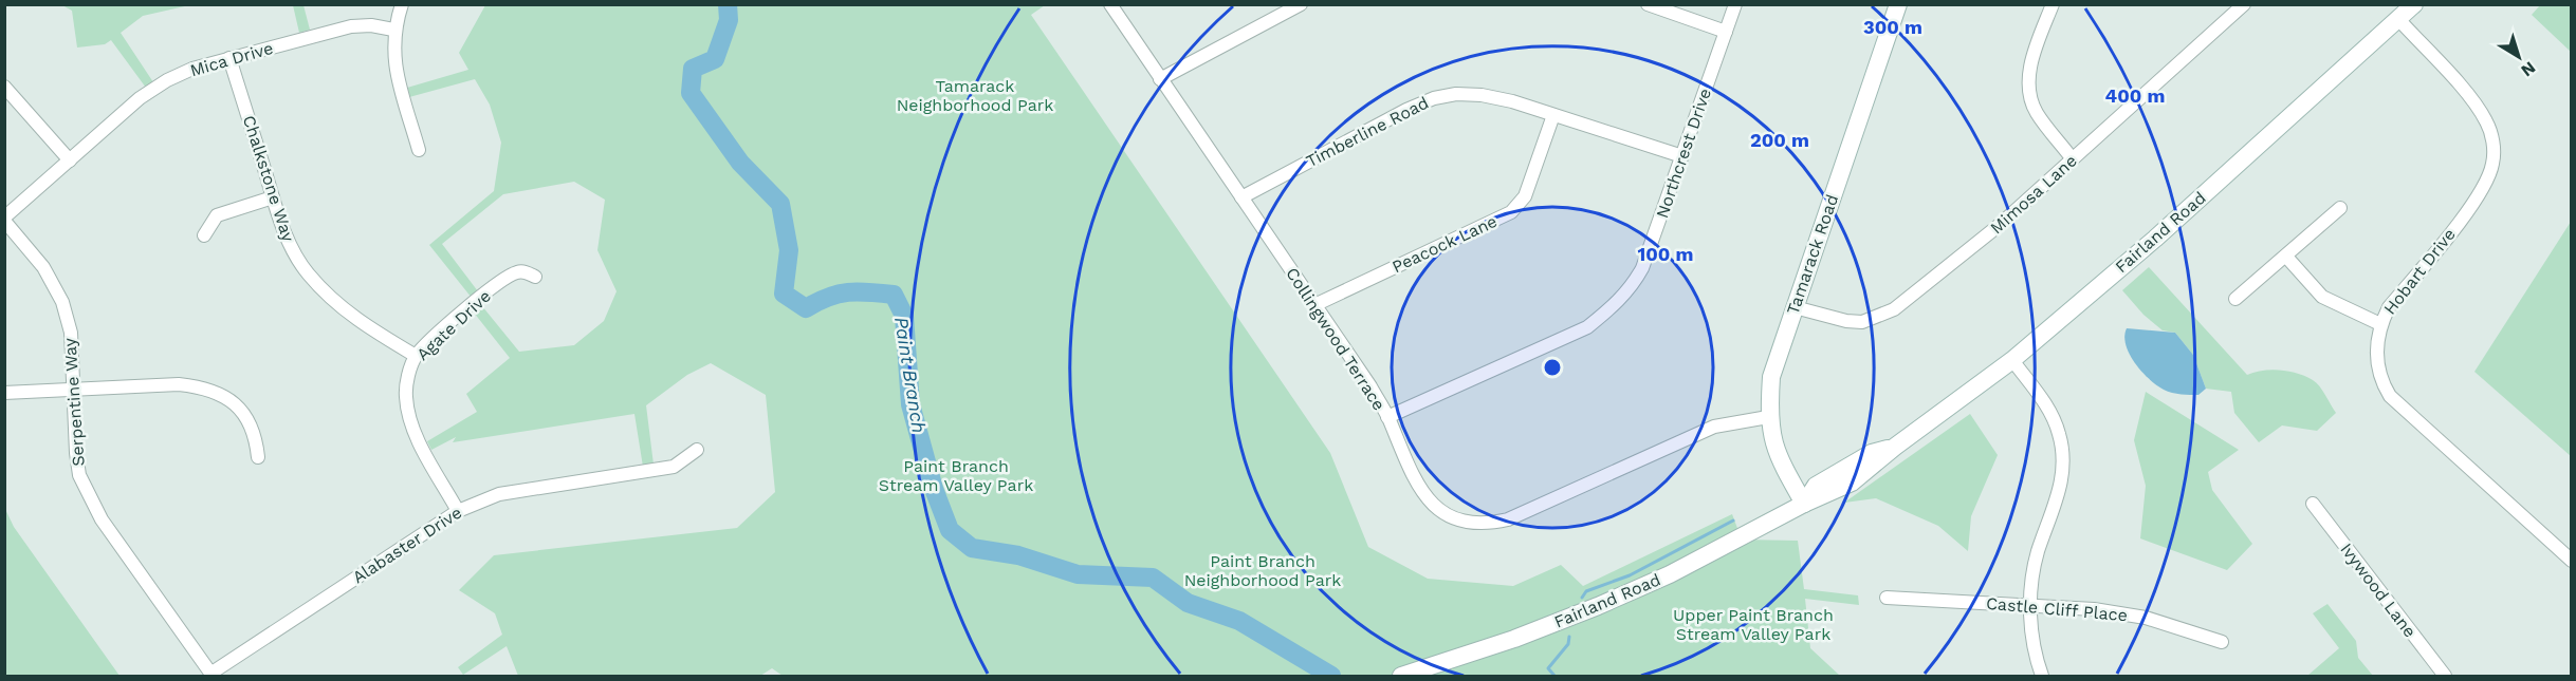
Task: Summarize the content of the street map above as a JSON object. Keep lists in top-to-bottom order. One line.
{"streets":{"main road":["Fairland Road","Tamarack Road"],"street":["Mica Drive","Timberline Road","Northcrest Drive","Chalkstone Way","Mimosa Lane","Peacock Lane","Hobart Drive","Agate Drive","Collingwood Terrace","Serpentine Way","Alabaster Drive","Ivywood Lane","Castle Cliff Place"]},"crossings":[["Mica Drive","Chalkstone Way"],["Mica Drive","Serpentine Way"],["Timberline Road","Northcrest Drive"],["Timberline Road","Peacock Lane"],["Timberline Road","Collingwood Terrace"],["Northcrest Drive","Collingwood Terrace"],["Chalkstone Way","Agate Drive"],["Mimosa Lane","Tamarack Road"],["Fairland Road","Tamarack Road"],["Fairland Road","Hobart Drive"],["Peacock Lane","Collingwood Terrace"],["Tamarack Road","Collingwood Terrace"],["Agate Drive","Alabaster Drive"],["Serpentine Way","Alabaster Drive"]],"water":["Paint Branch"],"parks":["Tamarack Neighborhood Park","Paint Branch Stream Valley Park","Paint Branch Neighborhood Park","Upper Paint Branch Stream Valley Park"],"north":"bottom right","rings":["300 m","400 m","200 m","100 m"]}
